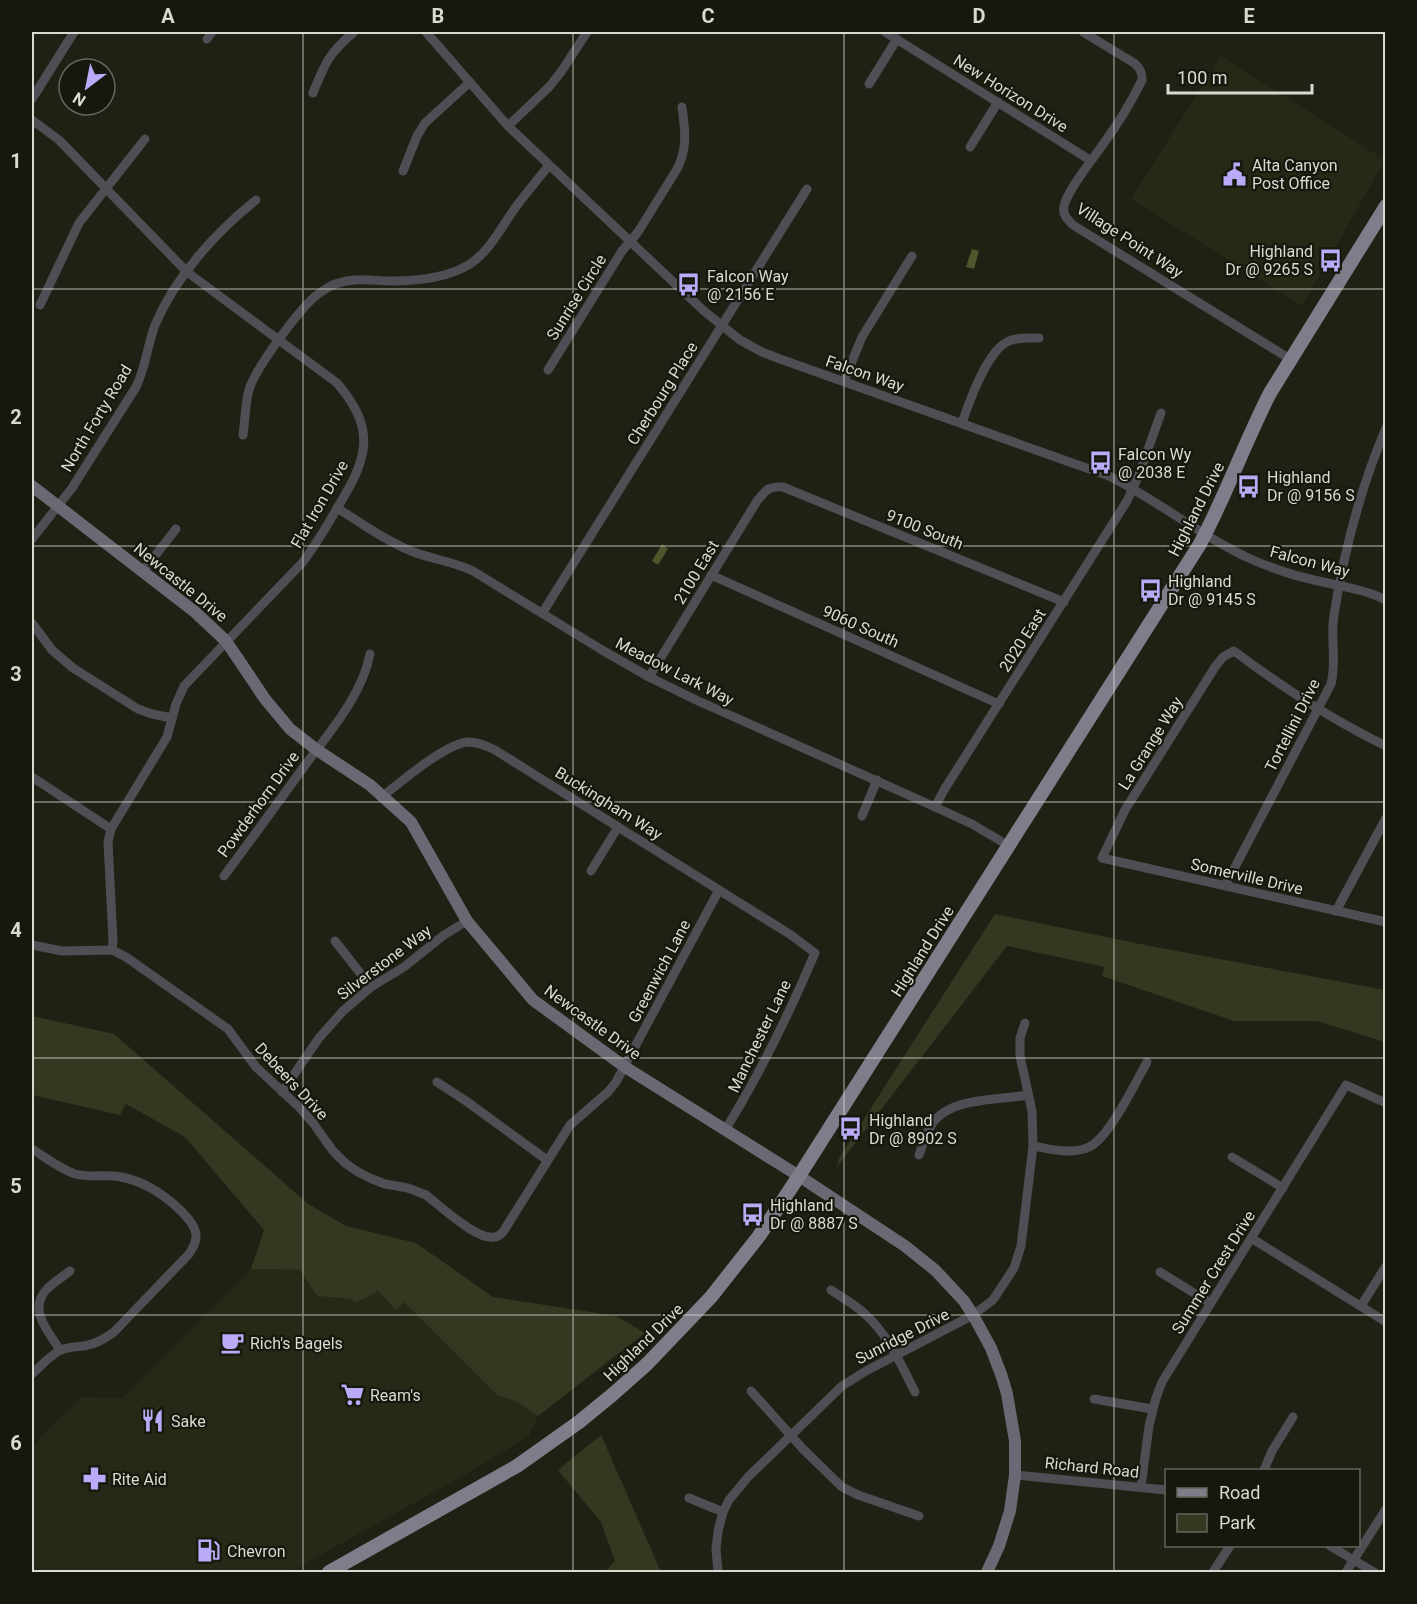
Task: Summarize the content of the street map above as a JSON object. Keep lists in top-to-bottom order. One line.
{"streets":{"main road":["Highland Drive"],"street":["New Horizon Drive","Village Point Way","Sunrise Circle","Falcon Way","Cherbourg Place","North Forty Road","Flat Iron Drive","9100 South","2100 East","Newcastle Drive","9060 South","2020 East","Meadow Lark Way","Tortellini Drive","La Grange Way","Buckingham Way","Powderhorn Drive","Somerville Drive","Silverstone Way","Greenwich Lane","Manchester Lane","Debeers Drive","Summer Crest Drive","Sunridge Drive","Richard Road"]},"crossings":[["New Horizon Drive","Village Point Way"],["Village Point Way","Highland Drive"],["Sunrise Circle","Falcon Way"],["Falcon Way","Cherbourg Place"],["Falcon Way","Highland Drive"],["Falcon Way","2020 East"],["Falcon Way","Tortellini Drive"],["Cherbourg Place","Meadow Lark Way"],["North Forty Road","Flat Iron Drive"],["North Forty Road","Newcastle Drive"],["Flat Iron Drive","Newcastle Drive"],["Flat Iron Drive","Meadow Lark Way"],["Flat Iron Drive","Debeers Drive"],["Highland Drive","Newcastle Drive"],["Highland Drive","Meadow Lark Way"],["9100 South","2100 East"],["9100 South","2020 East"],["2100 East","9060 South"],["2100 East","Meadow Lark Way"],["Newcastle Drive","Buckingham Way"],["Newcastle Drive","Powderhorn Drive"],["Newcastle Drive","Silverstone Way"],["Newcastle Drive","Greenwich Lane"],["Newcastle Drive","Manchester Lane"],["Newcastle Drive","Sunridge Drive"],["Newcastle Drive","Richard Road"],["9060 South","2020 East"],["2020 East","Meadow Lark Way"],["Tortellini Drive","La Grange Way"],["Tortellini Drive","Somerville Drive"],["La Grange Way","Somerville Drive"],["Buckingham Way","Greenwich Lane"],["Buckingham Way","Manchester Lane"],["Silverstone Way","Debeers Drive"],["Greenwich Lane","Debeers Drive"],["Summer Crest Drive","Richard Road"]],"places":{"public building":["Alta Canyon Post Office"],"bus stop":["Highland Dr @ 9265 S","Falcon Way @ 2156 E","Falcon Wy @ 2038 E","Highland Dr @ 9156 S","Highland Dr @ 9145 S","Highland Dr @ 8902 S","Highland Dr @ 8887 S"],"cafe":["Rich's Bagels"],"supermarket":["Ream's"],"restaurant":["Sake"],"pharmacy":["Rite Aid"],"fuel station":["Chevron"]},"legend":["Road","Park"],"scale_bar":"100 m","north":"bottom left","grid":{"columns":["A","B","C","D","E"],"rows":["1","2","3","4","5","6"]}}
